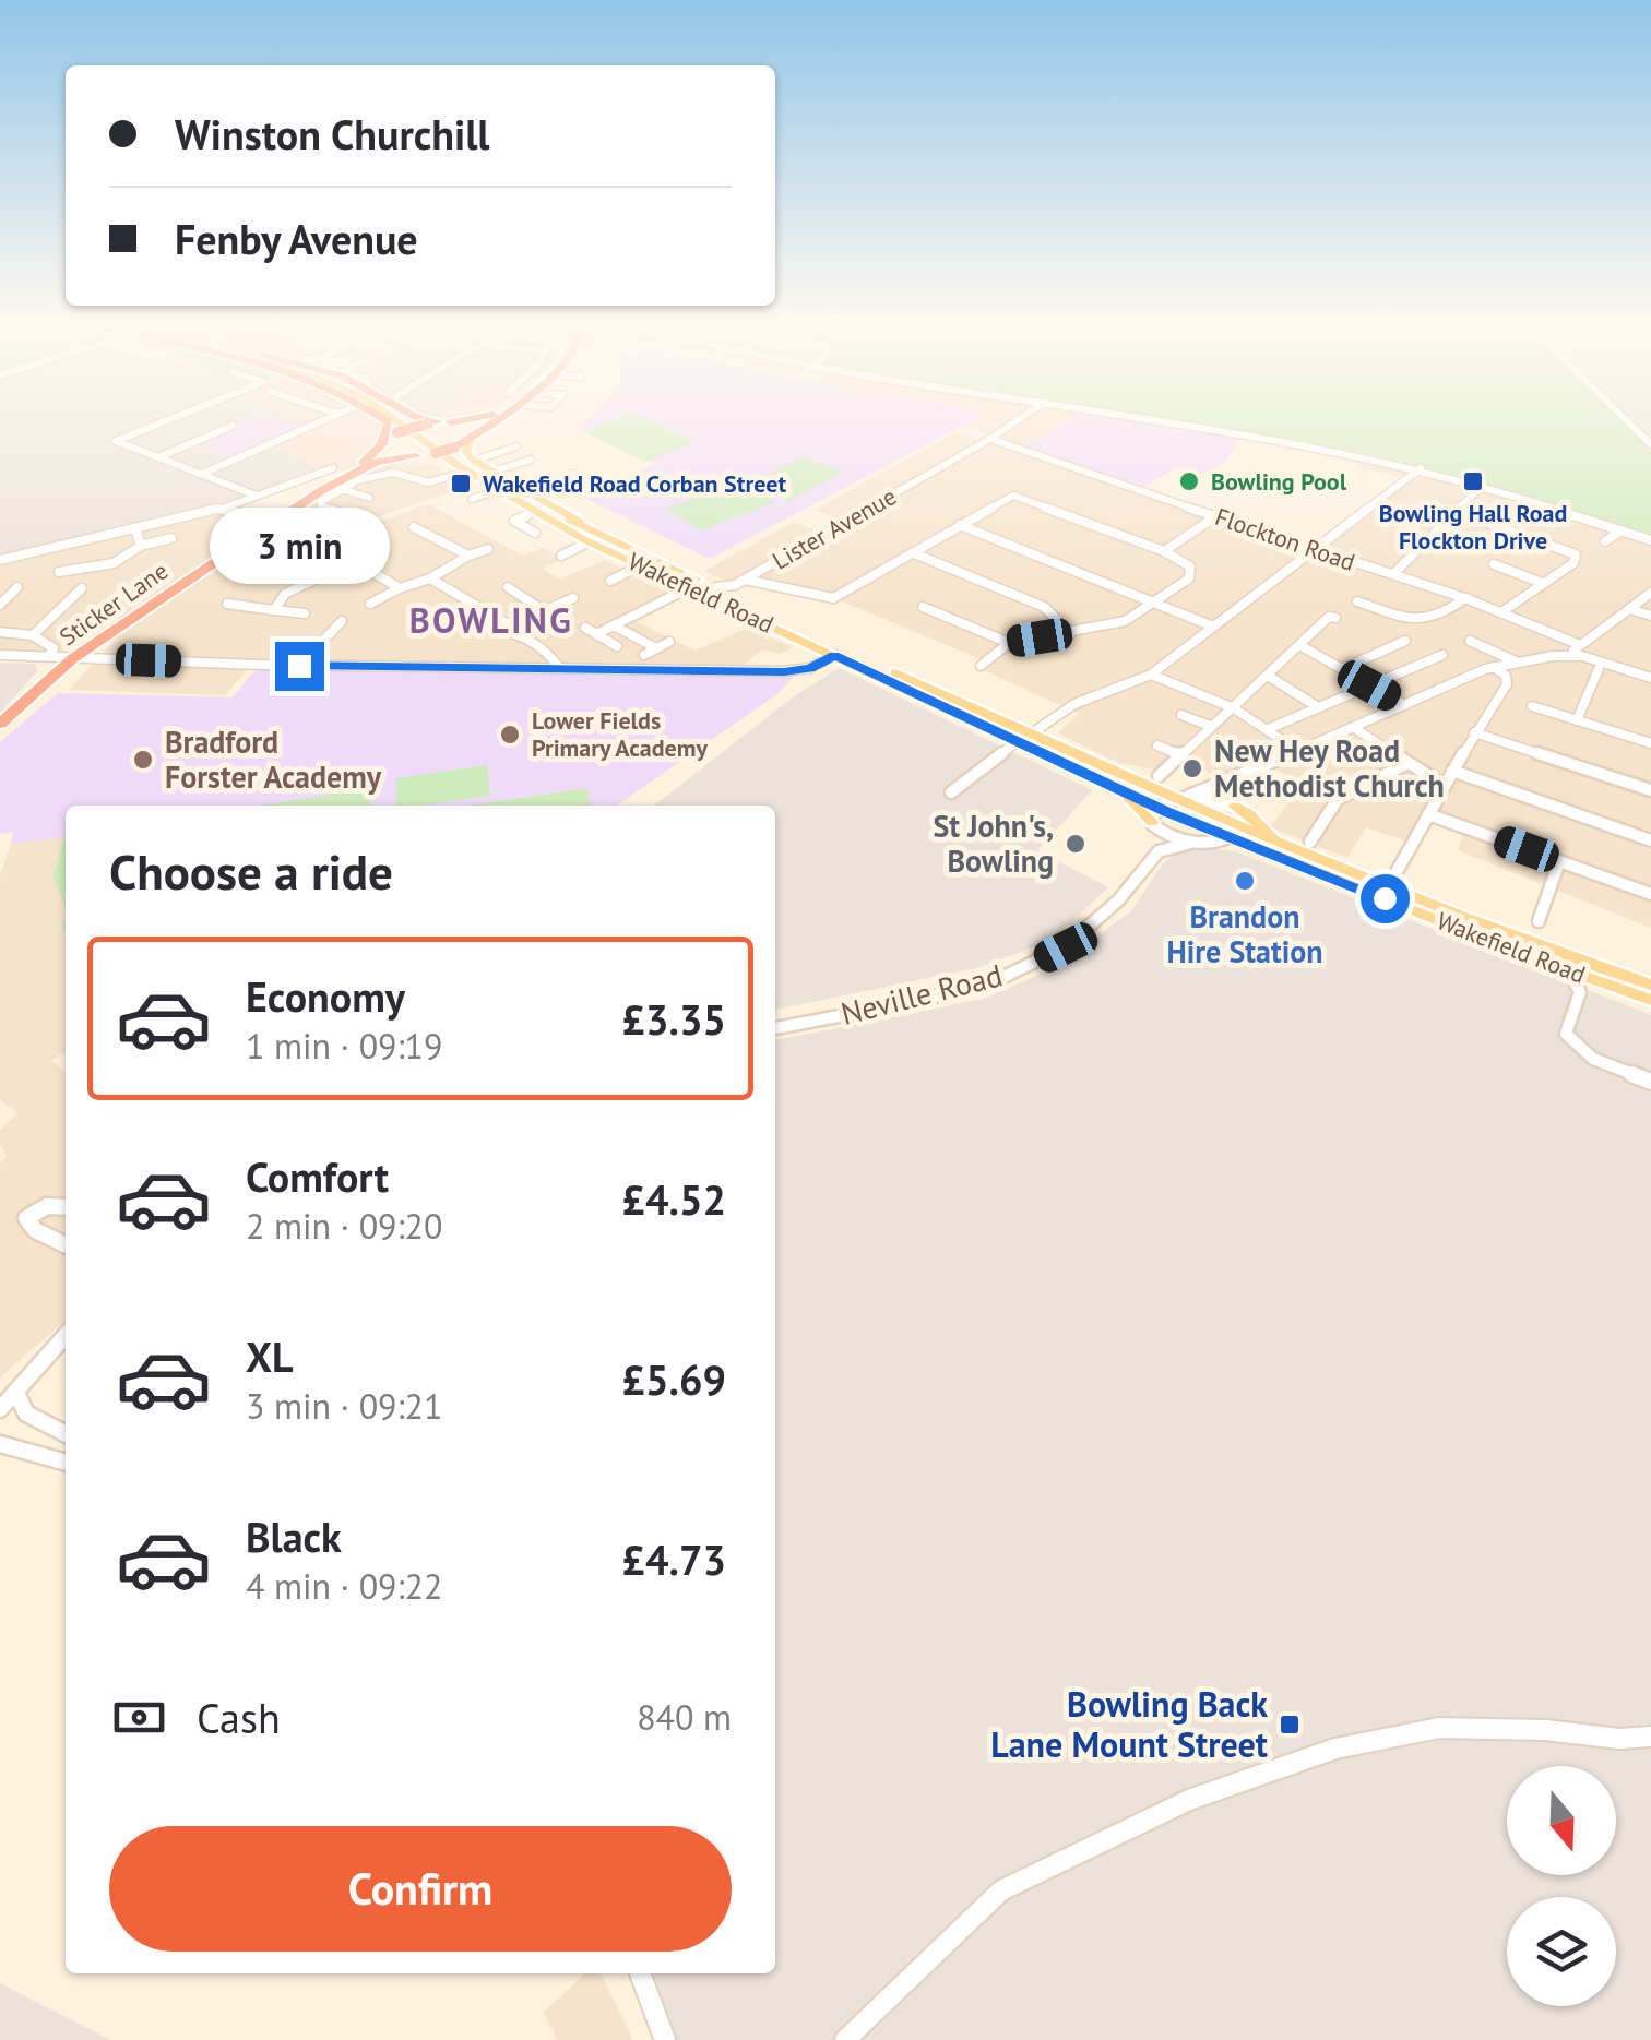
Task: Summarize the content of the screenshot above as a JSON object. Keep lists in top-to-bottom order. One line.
{"streets":{"highway":["Sticker Lane"],"main road":["Wakefield Road"],"street":["Lister Avenue","Flockton Road","Neville Road"]},"crossings":[["Lister Avenue","Flockton Road"],["Lister Avenue","Wakefield Road"],["Wakefield Road","Sticker Lane"]],"districts":["BOWLING"],"places":{"other":["Bowling Pool","Lower Fields Primary Academy","Bradford Forster Academy","New Hey Road Methodist Church","St John's, Bowling","Brandon Hire Station"],"transit":["Bowling Hall Road Flockton Drive","Wakefield Road Corban Street","Bowling Back Lane Mount Street"]},"north":"bottom","page":{"banner":["Winston Churchill","Fenby Avenue"],"bubble":"3 min","heading":"Choose a ride","list":[{"name":"Economy","note":"1 min · 09:19","value":"£3.35"},{"name":"Comfort","note":"2 min · 09:20","value":"£4.52"},{"name":"XL","note":"3 min · 09:21","value":"£5.69"},{"name":"Black","note":"4 min · 09:22","value":"£4.73"}],"pay":["Cash","840 m"],"buttons":"Confirm"}}
